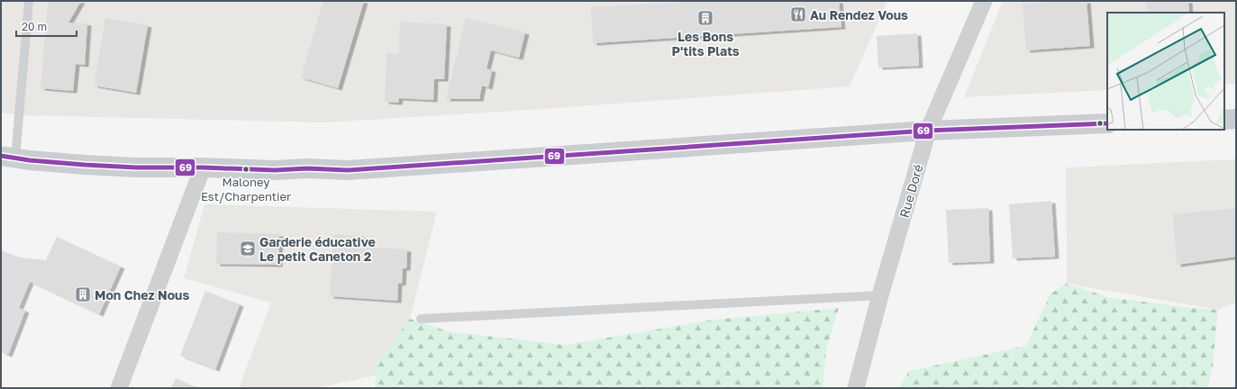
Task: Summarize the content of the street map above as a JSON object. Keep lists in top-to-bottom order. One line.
{"streets":{"street":["Rue Doré"]},"places":{"restaurant":["Au Rendez Vous"],"building":["Les Bons P'tits Plats","Mon Chez Nous"],"other":["Maloney Est/Charpentier"],"school or university":["Garderie éducative Le petit Caneton 2"]},"lines":["transit line 69"],"scale_bar":"20 m"}
